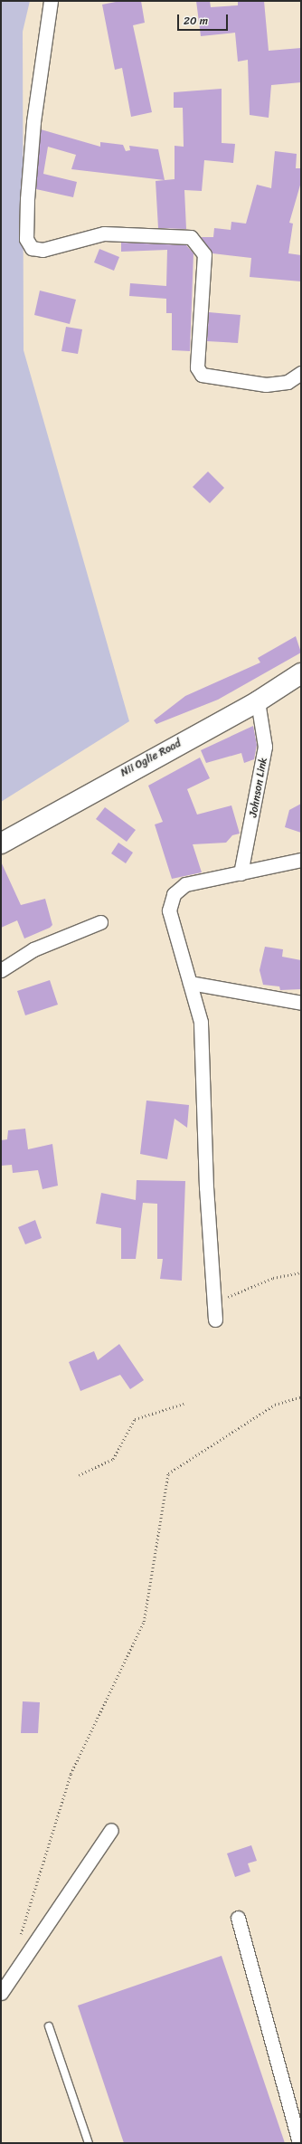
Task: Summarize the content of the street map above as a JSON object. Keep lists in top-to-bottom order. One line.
{"streets":{"street":["Nii Oglie Road","Johnson Link"]},"crossings":[["Nii Oglie Road","Johnson Link"]],"scale_bar":"20 m"}
